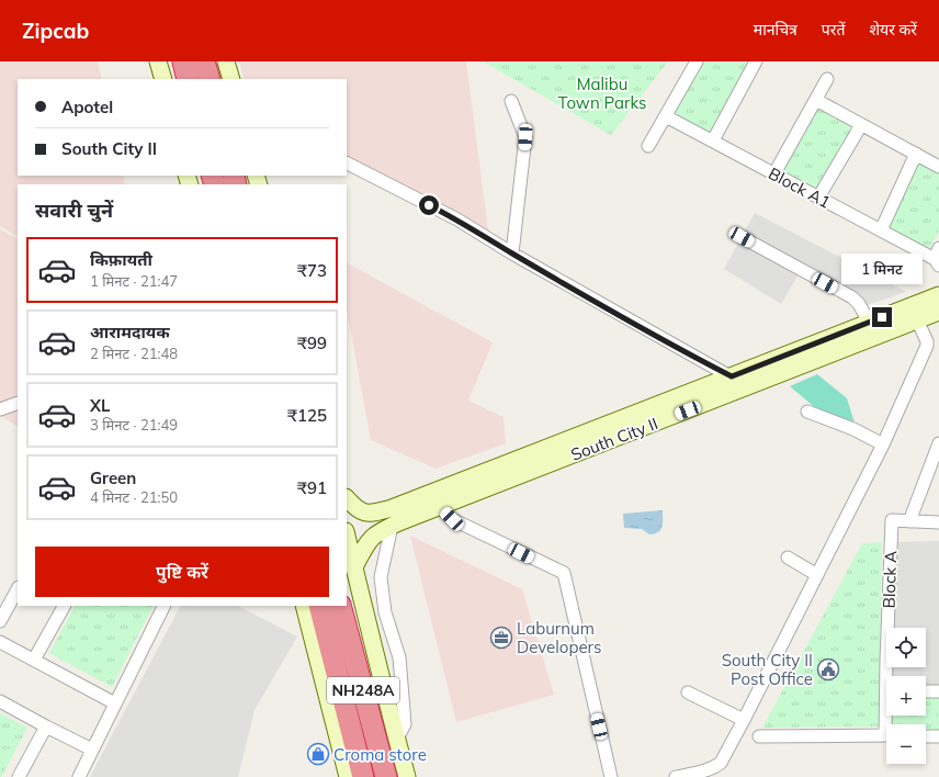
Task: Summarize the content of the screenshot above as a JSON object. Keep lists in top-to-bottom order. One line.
{"streets":{"highway":["NH248A"],"main road":["South City II"],"street":["Block A1","Block A"]},"parks":["Malibu Town Parks"],"places":{"office":["Laburnum Developers"],"public building":["South City II Post Office"],"shop":["Croma store"]},"page":{"header":"Zipcab","nav":["मानचित्र","परतें","शेयर करें"],"banner":["Apotel","South City II"],"heading":"सवारी चुनें","list":[{"name":"किफ़ायती","note":"1 मिनट · 21:47","value":"₹73"},{"name":"आरामदायक","note":"2 मिनट · 21:48","value":"₹99"},{"name":"XL","note":"3 मिनट · 21:49","value":"₹125"},{"name":"Green","note":"4 मिनट · 21:50","value":"₹91"}],"bubble":"1 मिनट","buttons":"पुष्टि करें","map_buttons":["+","−"]}}
